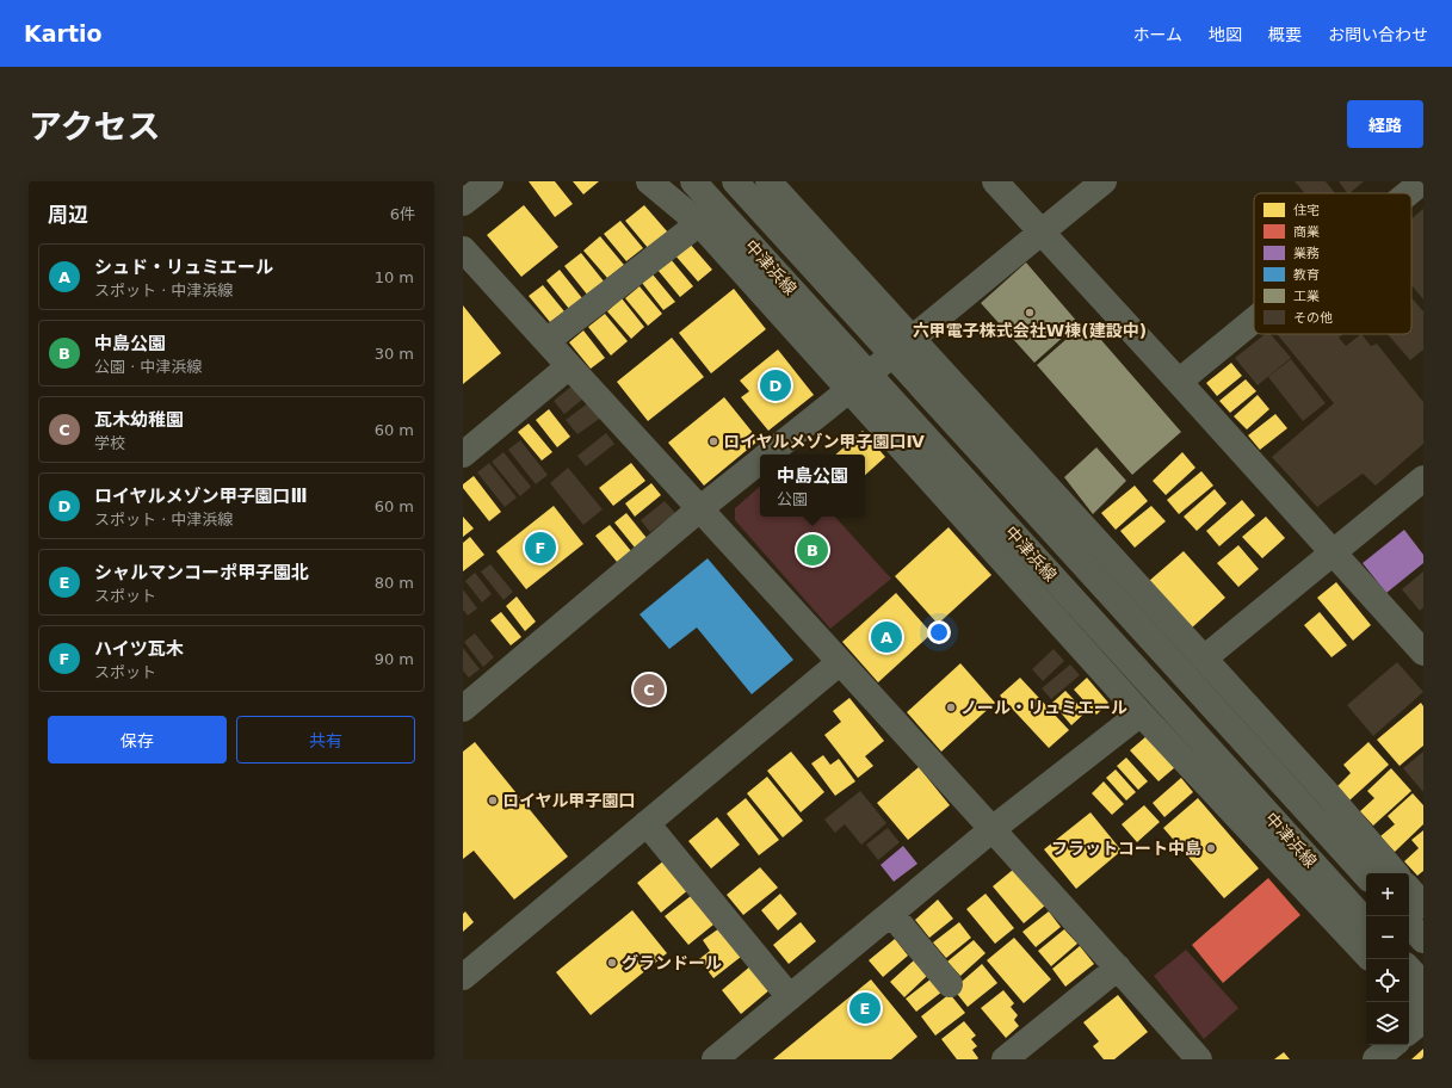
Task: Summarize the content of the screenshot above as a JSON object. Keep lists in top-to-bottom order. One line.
{"streets":{"street":["中津浜線"]},"places":["六甲電子株式会社W棟(建設中)","ロイヤルメゾン甲子園口Ⅳ","ノール・リュミエール","ロイヤル甲子園口","フラットコート中島","グランドール"],"legend":["住宅","商業","業務","教育","工業","その他"],"page":{"header":"Kartio","nav":["ホーム","地図","概要","お問い合わせ"],"title":"アクセス","buttons":["経路",["保存","共有"]],"heading":["周辺","6件"],"list":[{"mark":"A","name":"シュド・リュミエール","note":"スポット · 中津浜線","value":"10 m"},{"mark":"B","name":"中島公園","note":"公園 · 中津浜線","value":"30 m"},{"mark":"C","name":"瓦木幼稚園","note":"学校","value":"60 m"},{"mark":"D","name":"ロイヤルメゾン甲子園口Ⅲ","note":"スポット · 中津浜線","value":"60 m"},{"mark":"E","name":"シャルマンコーポ甲子園北","note":"スポット","value":"80 m"},{"mark":"F","name":"ハイツ瓦木","note":"スポット","value":"90 m"}],"pins":["D","F","B","A","C","E"],"popup":["中島公園","公園"],"map_buttons":["+","−"]}}
